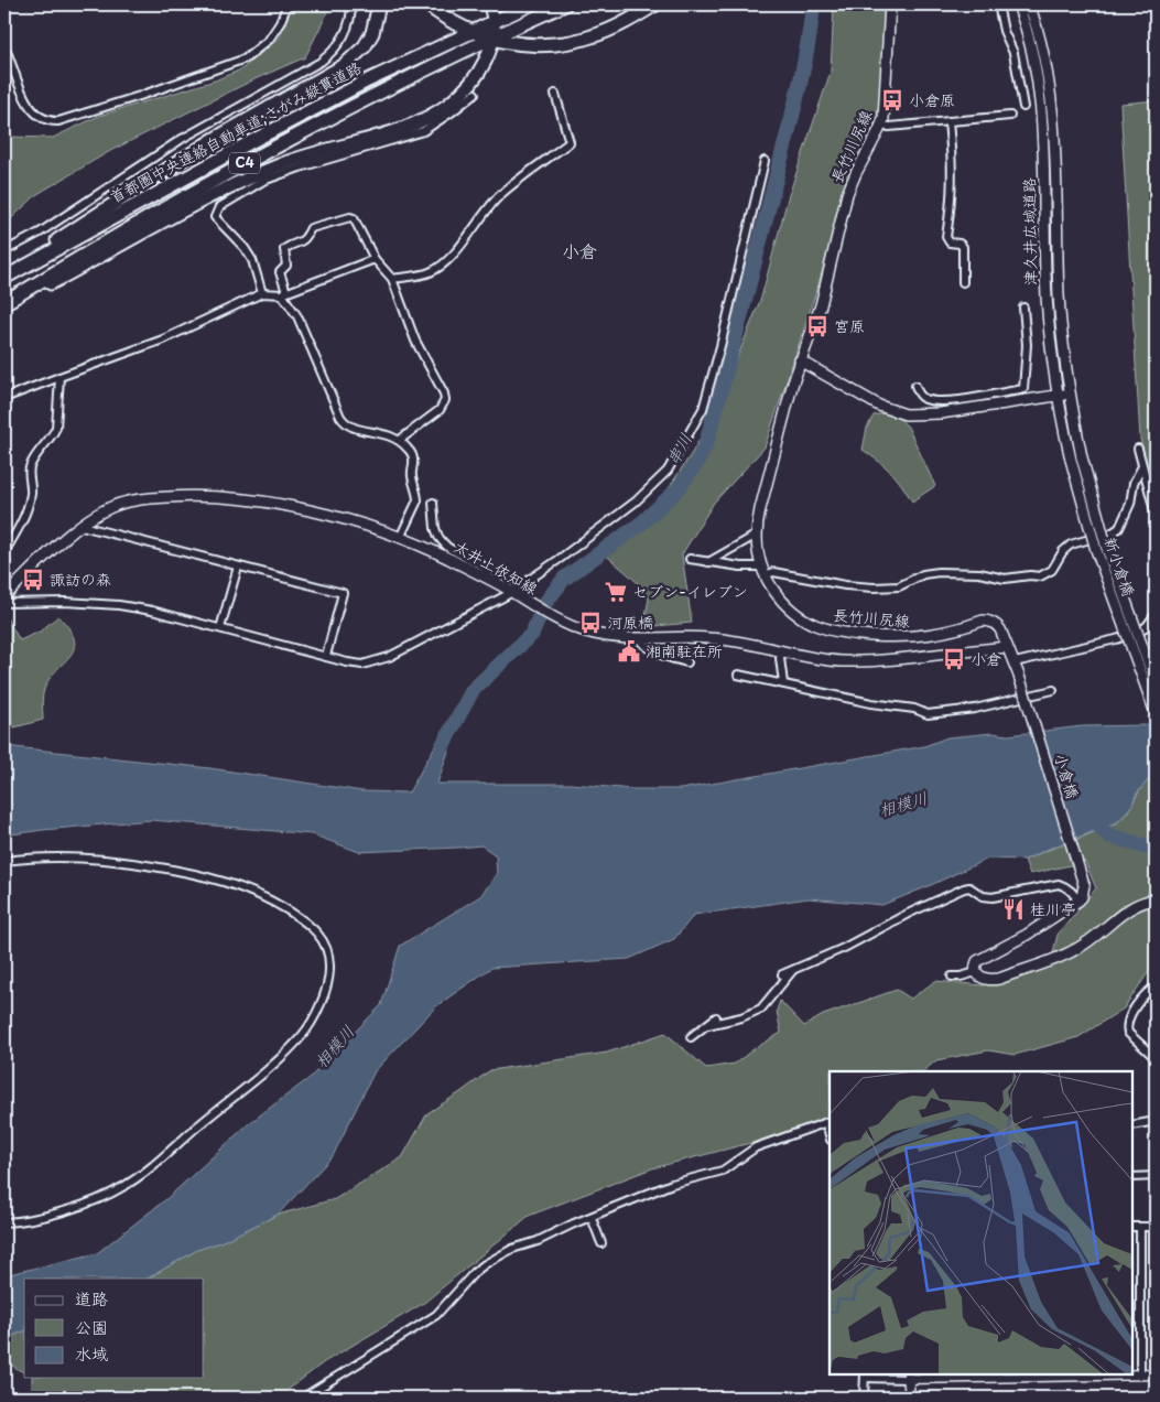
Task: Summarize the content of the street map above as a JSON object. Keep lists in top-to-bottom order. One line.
{"streets":{"highway":["首都圏中央連絡自動車道;さがみ縦貫道路","C4"],"main road":["長竹川尻線","津久井広域道路","新小倉橋","太井上依知線","小倉橋"]},"crossings":[["長竹川尻線","太井上依知線"],["長竹川尻線","小倉橋"],["津久井広域道路","新小倉橋"]],"districts":["小倉"],"water":["串川","相模川"],"places":{"bus stop":["小倉原","宮原","諏訪の森","河原橋","小倉"],"supermarket":["セブン-イレブン"],"public building":["湘南駐在所"],"restaurant":["桂川亭"]},"legend":["道路","公園","水域"]}
